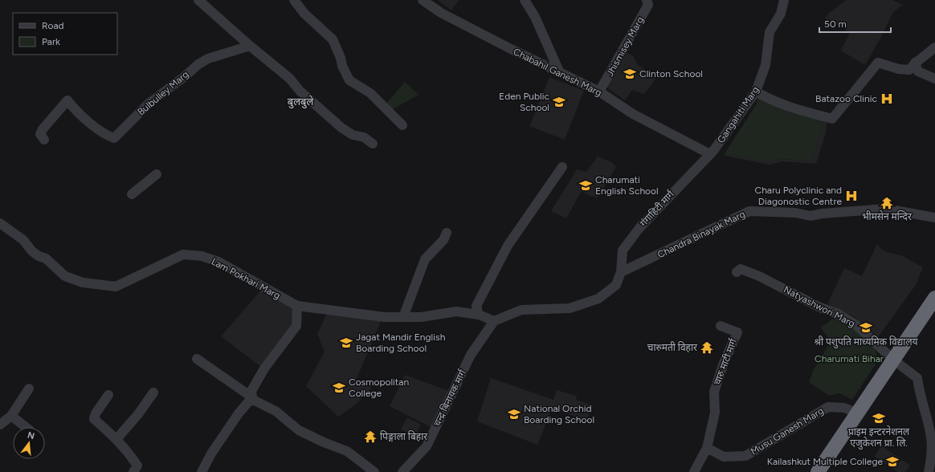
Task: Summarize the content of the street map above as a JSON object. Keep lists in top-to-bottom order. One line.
{"streets":{"street":["Jhismisey Marg","Chabahil Ganesh Marg","Bulbulley Marg","Gangahiti Marg","गंगाहिटी मार्ग","Chandra Binayak Marg","Lam Pokhari Marg","Natyashwori Marg","चारु माटी मार्ग","चन्द्र बिनायक मार्ग","Musu Ganesh Marg"]},"crossings":[["Jhismisey Marg","Chabahil Ganesh Marg"],["Chabahil Ganesh Marg","Gangahiti Marg"],["Chabahil Ganesh Marg","गंगाहिटी मार्ग"],["Gangahiti Marg","गंगाहिटी मार्ग"],["गंगाहिटी मार्ग","Chandra Binayak Marg"],["चारु माटी मार्ग","Musu Ganesh Marg"]],"districts":["बुलबुले"],"parks":["Charumati Bihar"],"places":{"school or university":["Clinton School","Eden Public School","Charumati English School","श्री पशुपति माध्यमिक विद्यालय","Jagat Mandir English Boarding School","Cosmopolitan College","National Orchid Boarding School","प्राइम इन्टरनेशनल एजुकेशन प्रा. लि.","Kailashkut Multiple College"],"hospital":["Batazoo Clinic","Charu Polyclinic and Diagonostic Centre"],"temple":["भीमसेन मन्दिर","चारुमती विहार","पिङ्गाला बिहार"]},"legend":["Road","Park"],"scale_bar":"50 m","north":"top"}
